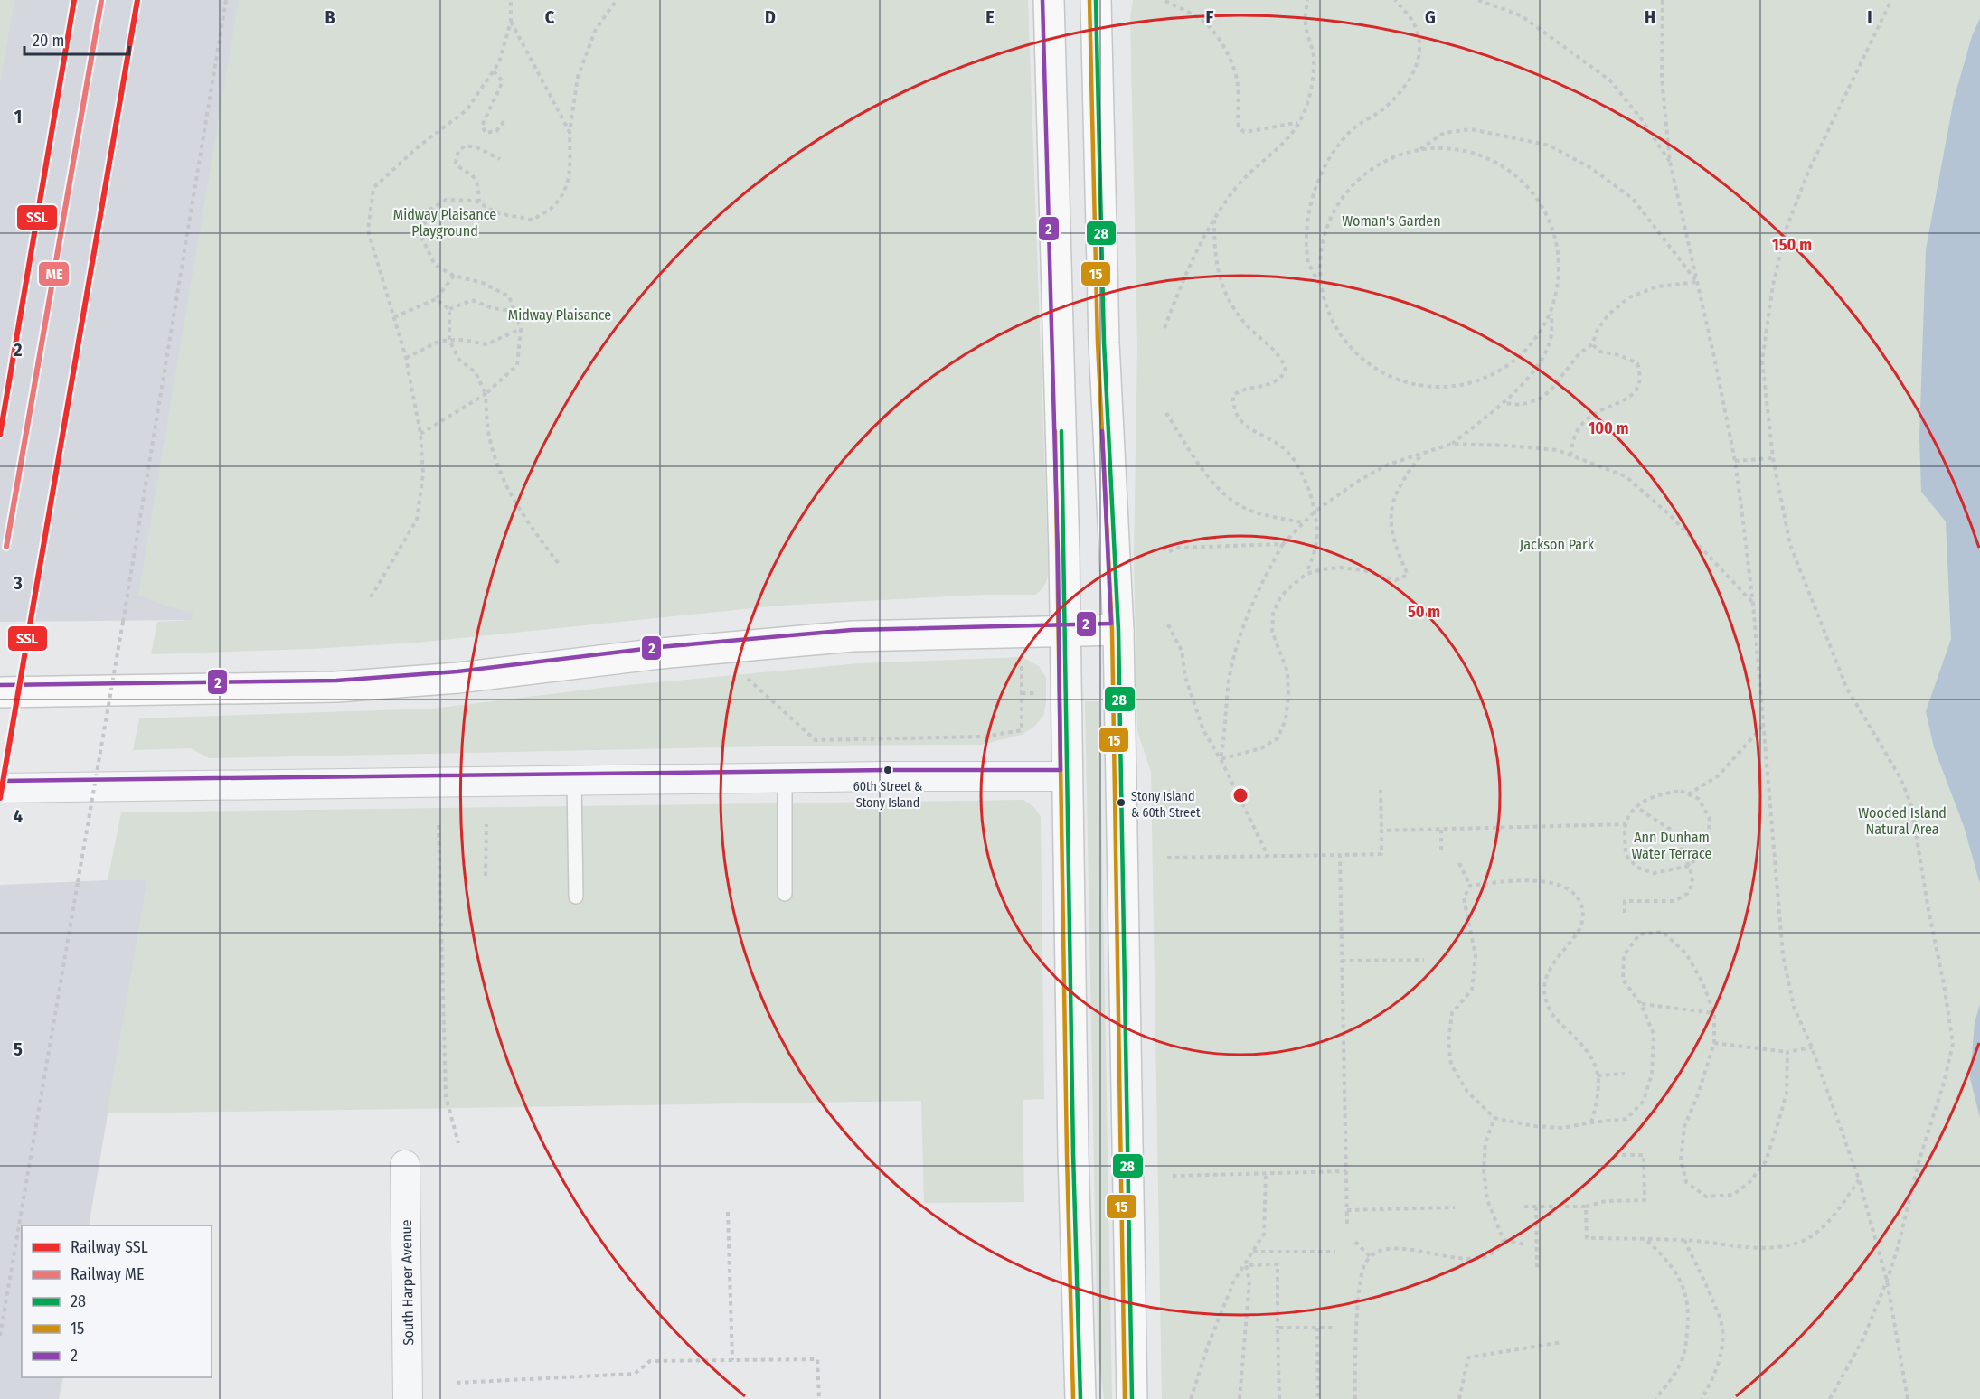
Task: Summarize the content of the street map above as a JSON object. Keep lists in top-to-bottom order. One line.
{"streets":{"street":["South Harper Avenue"]},"parks":["Midway Plaisance Playground","Woman's Garden","Midway Plaisance","Jackson Park","Wooded Island Natural Area","Ann Dunham Water Terrace"],"places":["60th Street & Stony Island","Stony Island & 60th Street"],"lines":["rail line SSL","transit line 28","transit line 15","transit line 2","rail line ME"],"legend":["Railway SSL","Railway ME","28","15","2"],"scale_bar":"20 m","grid":{"columns":["B","C","D","E","F","G","H","I"],"rows":["1","2","3","4","5"]},"rings":["150 m","100 m","50 m"]}
